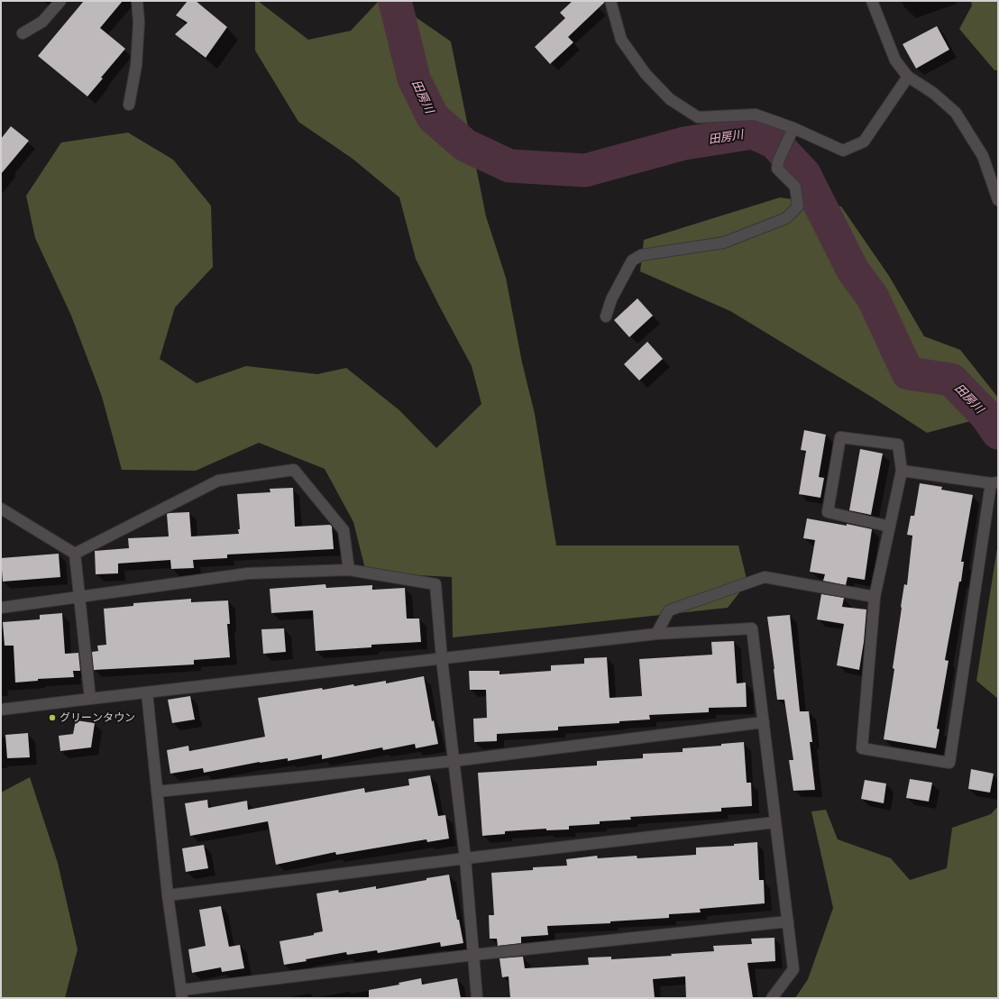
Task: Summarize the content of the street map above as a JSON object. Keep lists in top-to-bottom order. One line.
{"water":["田房川"],"places":["グリーンタウン"]}
